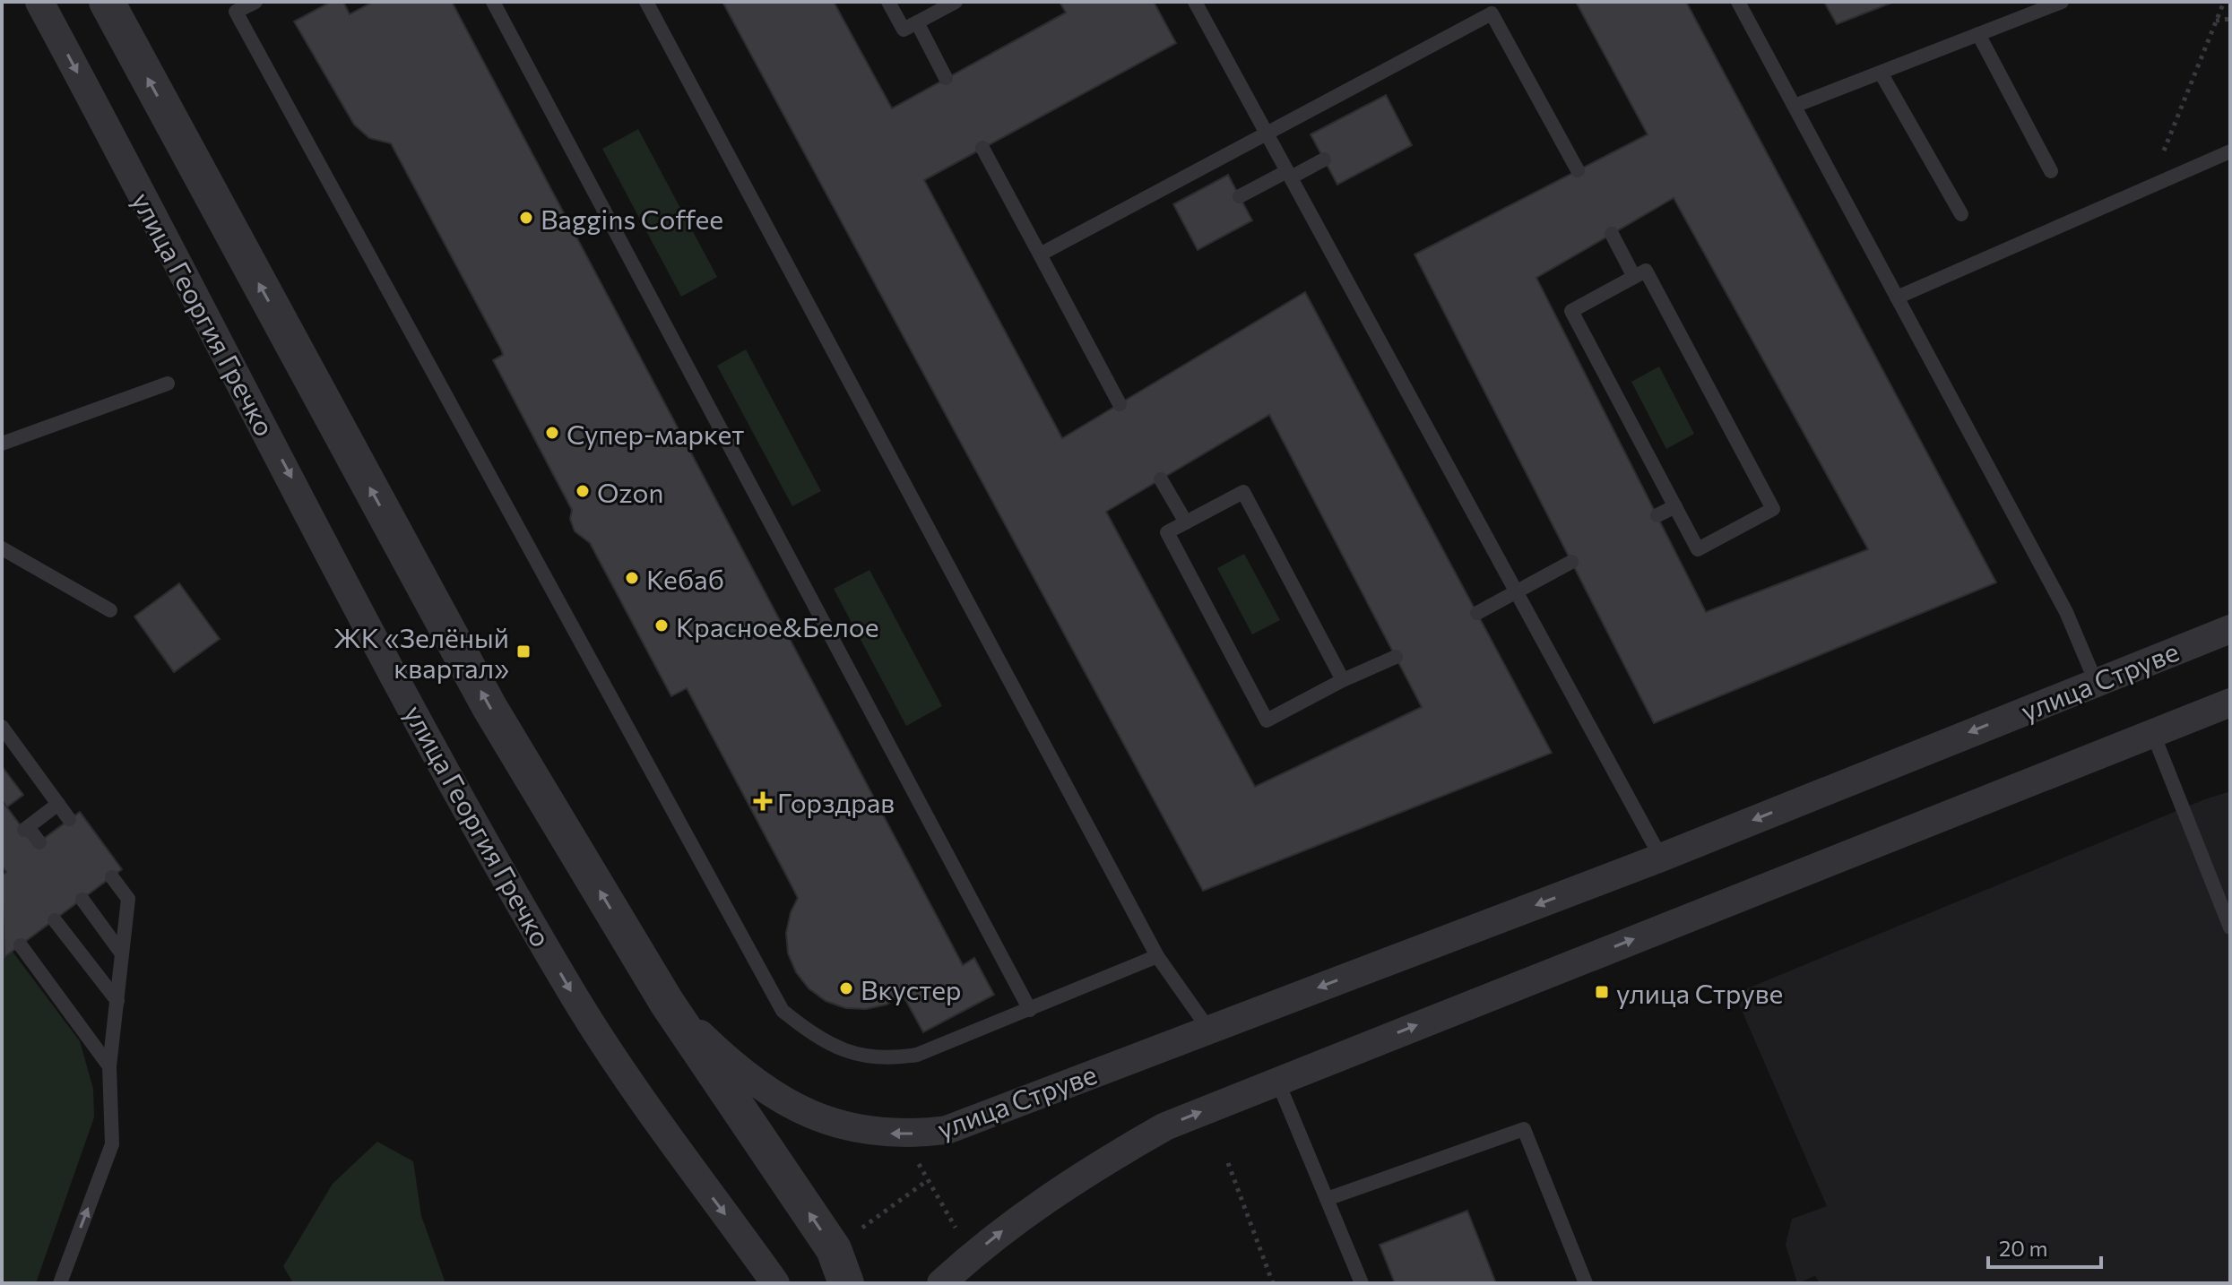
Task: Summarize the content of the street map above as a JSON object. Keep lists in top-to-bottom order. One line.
{"streets":{"street":["улица Георгия Гречко","улица Струве"]},"places":{"other":["Baggins Coffee","Супер-маркет","Ozon","Кебаб","Красное&Белое","Вкустер"],"transit":["ЖК «Зелёный квартал»","улица Струве"],"health":["Горздрав"]},"scale_bar":"20 m"}
